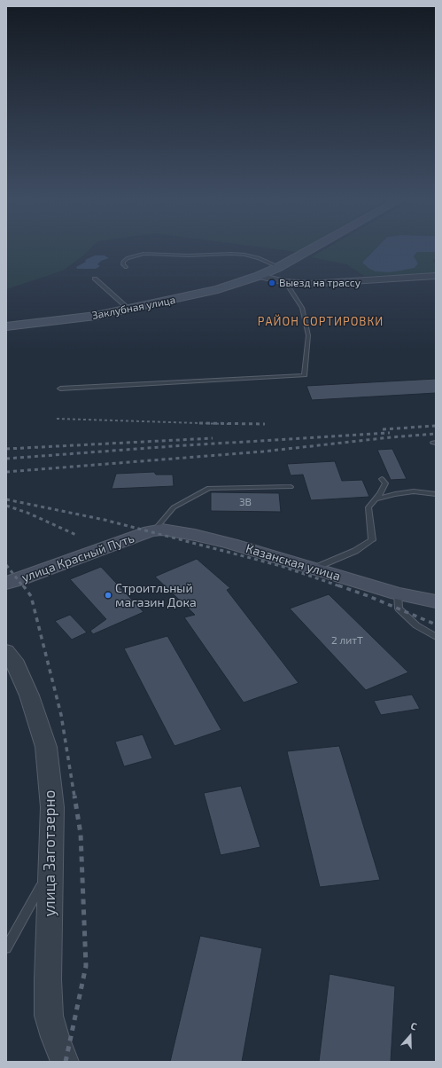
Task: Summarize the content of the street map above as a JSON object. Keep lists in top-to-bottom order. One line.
{"streets":{"main road":["Заклубная улица","улица Красный Путь","Казанская улица"],"street":["улица Заготзерно"]},"crossings":[["улица Красный Путь","Казанская улица"]],"districts":["РАЙОН СОРТИРОВКИ"],"places":["Выезд на трассу","Строитльный магазин Дока"],"house_numbers":["3В","2 литТ"],"north":"top"}
